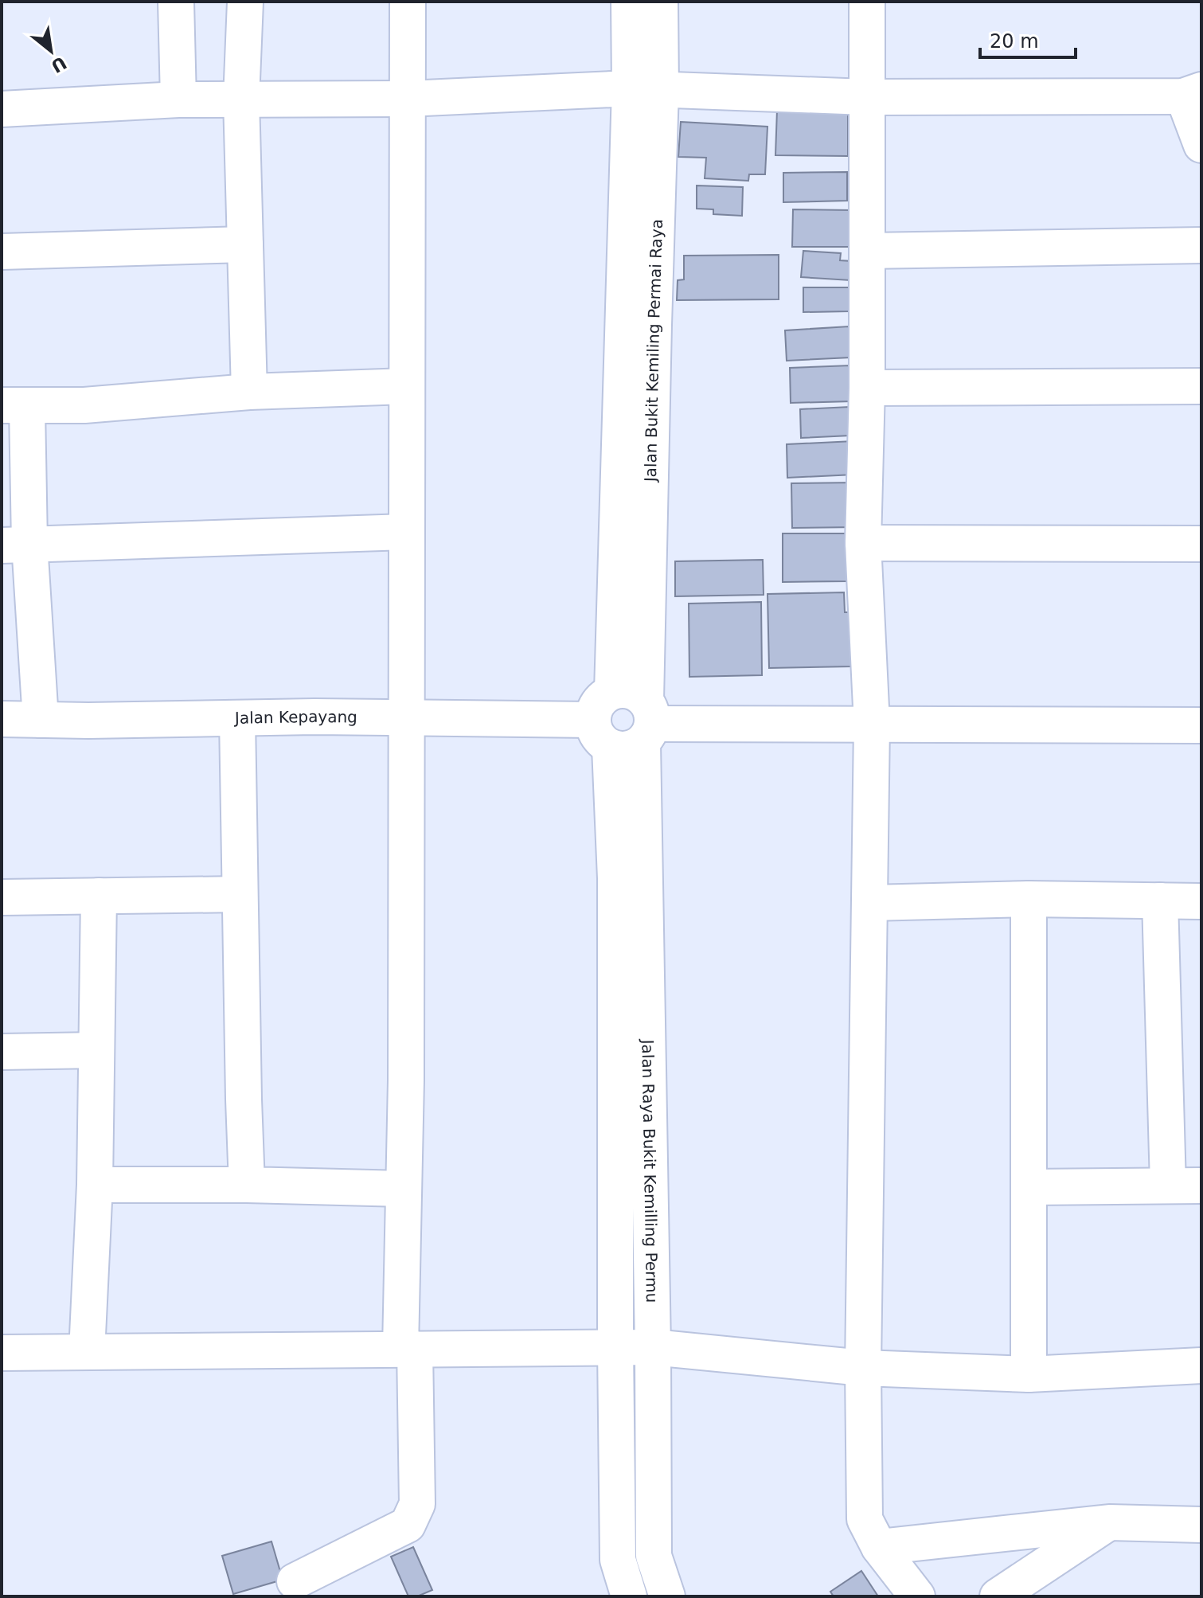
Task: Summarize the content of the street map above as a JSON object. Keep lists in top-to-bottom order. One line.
{"streets":{"street":["Jalan Bukit Kemiling Permai Raya","Jalan Kepayang","Jalan Raya Bukit Kemilling Permu"]},"crossings":[["Jalan Bukit Kemiling Permai Raya","Jalan Kepayang"],["Jalan Bukit Kemiling Permai Raya","Jalan Raya Bukit Kemilling Permu"],["Jalan Kepayang","Jalan Raya Bukit Kemilling Permu"]],"scale_bar":"20 m","north":"bottom right"}
